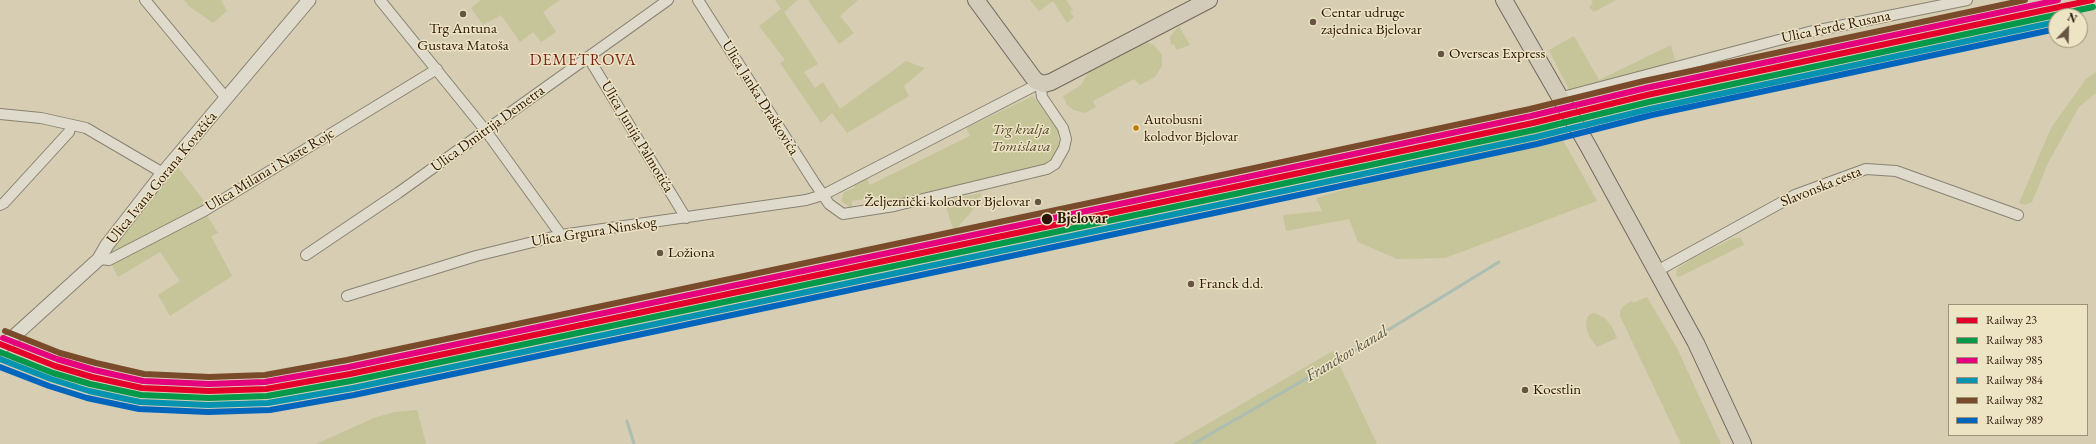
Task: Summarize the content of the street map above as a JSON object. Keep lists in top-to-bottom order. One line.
{"streets":{"street":["Ulica Ferde Rusana","Ulica Janka Draškovića","Ulica Dmitrija Demetra","Ulica Junija Palmotića","Ulica Milana i Naste Rojc","Ulica Ivana Gorana Kovačića","Slavonska cesta","Ulica Grgura Ninskog"]},"crossings":[["Ulica Janka Draškovića","Ulica Grgura Ninskog"],["Ulica Dmitrija Demetra","Ulica Junija Palmotića"],["Ulica Junija Palmotića","Ulica Grgura Ninskog"],["Ulica Milana i Naste Rojc","Ulica Ivana Gorana Kovačića"]],"districts":["DEMETROVA"],"water":["Franckov kanal"],"parks":["Trg kralja Tomislava"],"places":["Trg Antuna Gustava Matoša","Centar udruge zajednica Bjelovar","Overseas Express","Autobusni kolodvor Bjelovar","Željeznički kolodvor Bjelovar","Bjelovar","Ložiona","Franck d.d.","Koestlin"],"lines":["rail line 23","rail line 985","rail line 982","rail line 983","rail line 984","rail line 989"],"legend":["Railway 23","Railway 983","Railway 985","Railway 984","Railway 982","Railway 989"],"north":"top right"}
